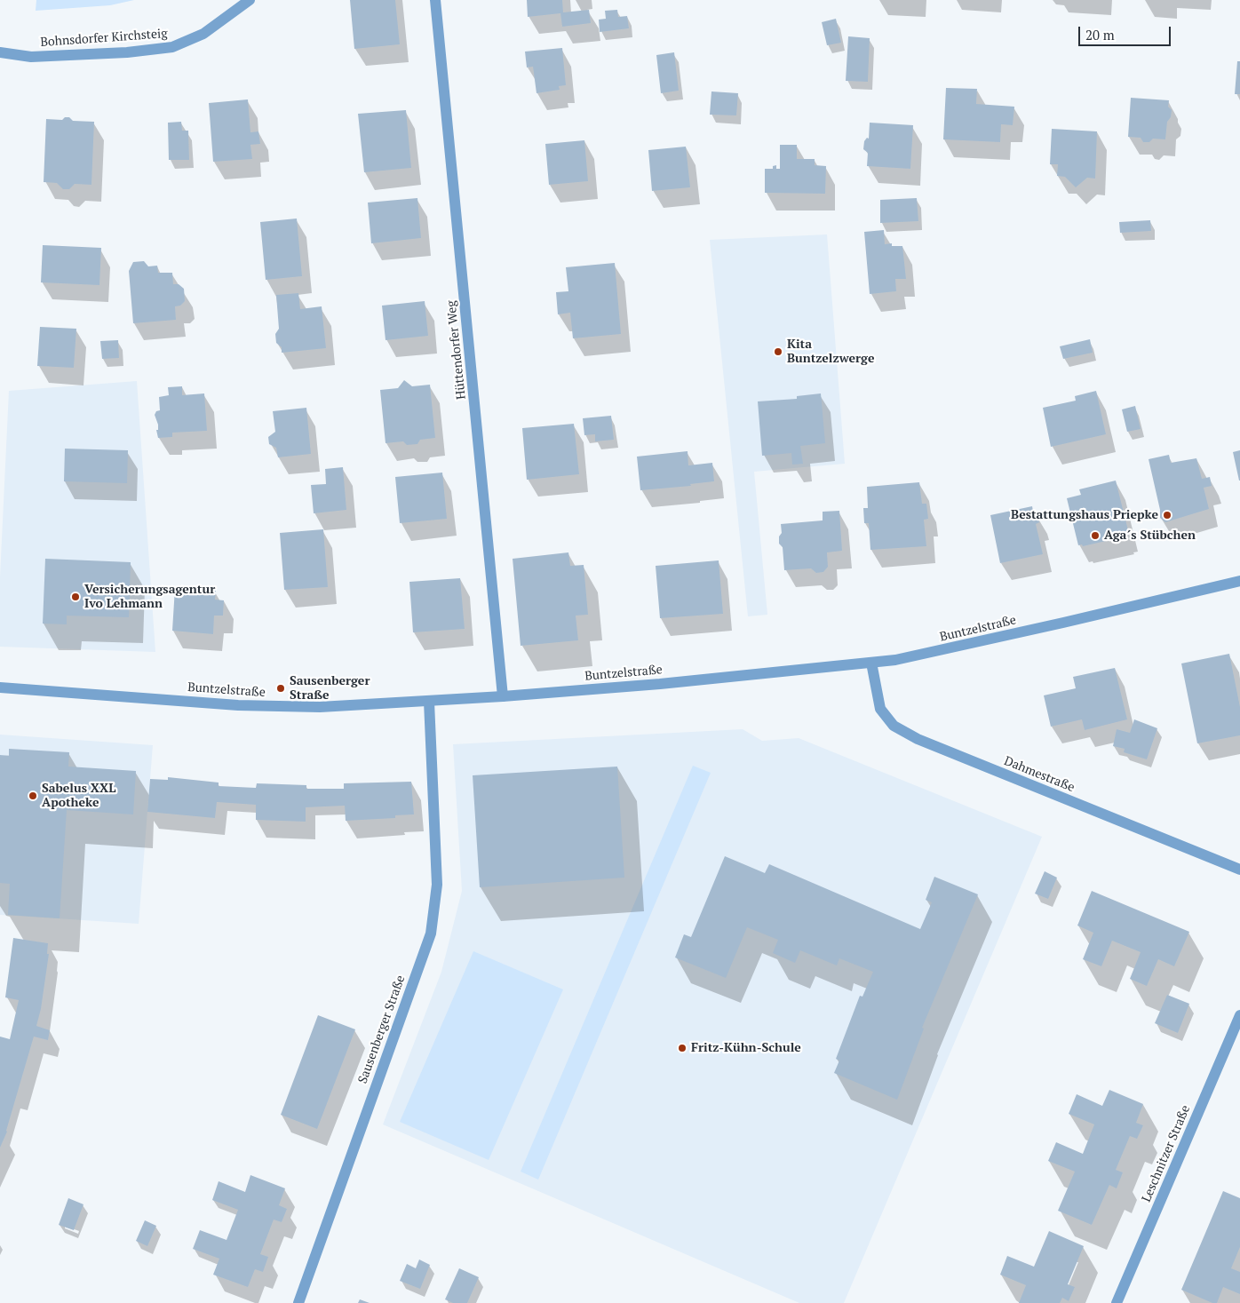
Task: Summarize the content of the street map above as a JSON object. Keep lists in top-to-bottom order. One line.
{"streets":{"street":["Bohnsdorfer Kirchsteig","Hüttendorfer Weg","Buntzelstraße","Dahmestraße","Sausenberger Straße","Leschnitzer Straße"]},"crossings":[["Hüttendorfer Weg","Buntzelstraße"],["Buntzelstraße","Dahmestraße"],["Buntzelstraße","Sausenberger Straße"]],"places":["Kita Buntzelzwerge","Bestattungshaus Priepke","Aga´s Stübchen","Versicherungsagentur Ivo Lehmann","Sausenberger Straße","Sabelus XXL Apotheke","Fritz-Kühn-Schule"],"scale_bar":"20 m"}
